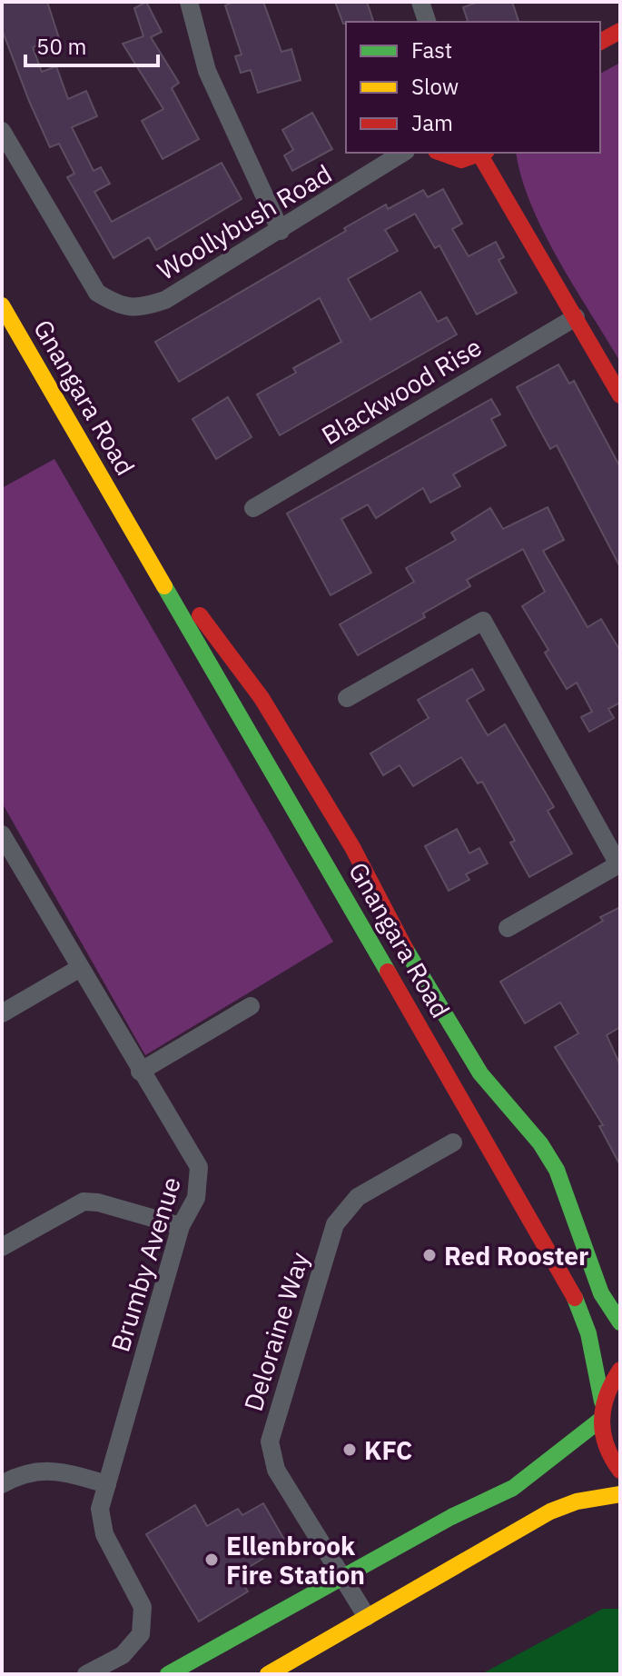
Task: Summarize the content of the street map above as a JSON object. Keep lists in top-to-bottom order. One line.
{"streets":{"main road":["Gnangara Road"],"street":["Woollybush Road","Blackwood Rise","Brumby Avenue","Deloraine Way"]},"places":["Red Rooster","KFC","Ellenbrook Fire Station"],"legend":["Fast","Slow","Jam"],"scale_bar":"50 m"}
